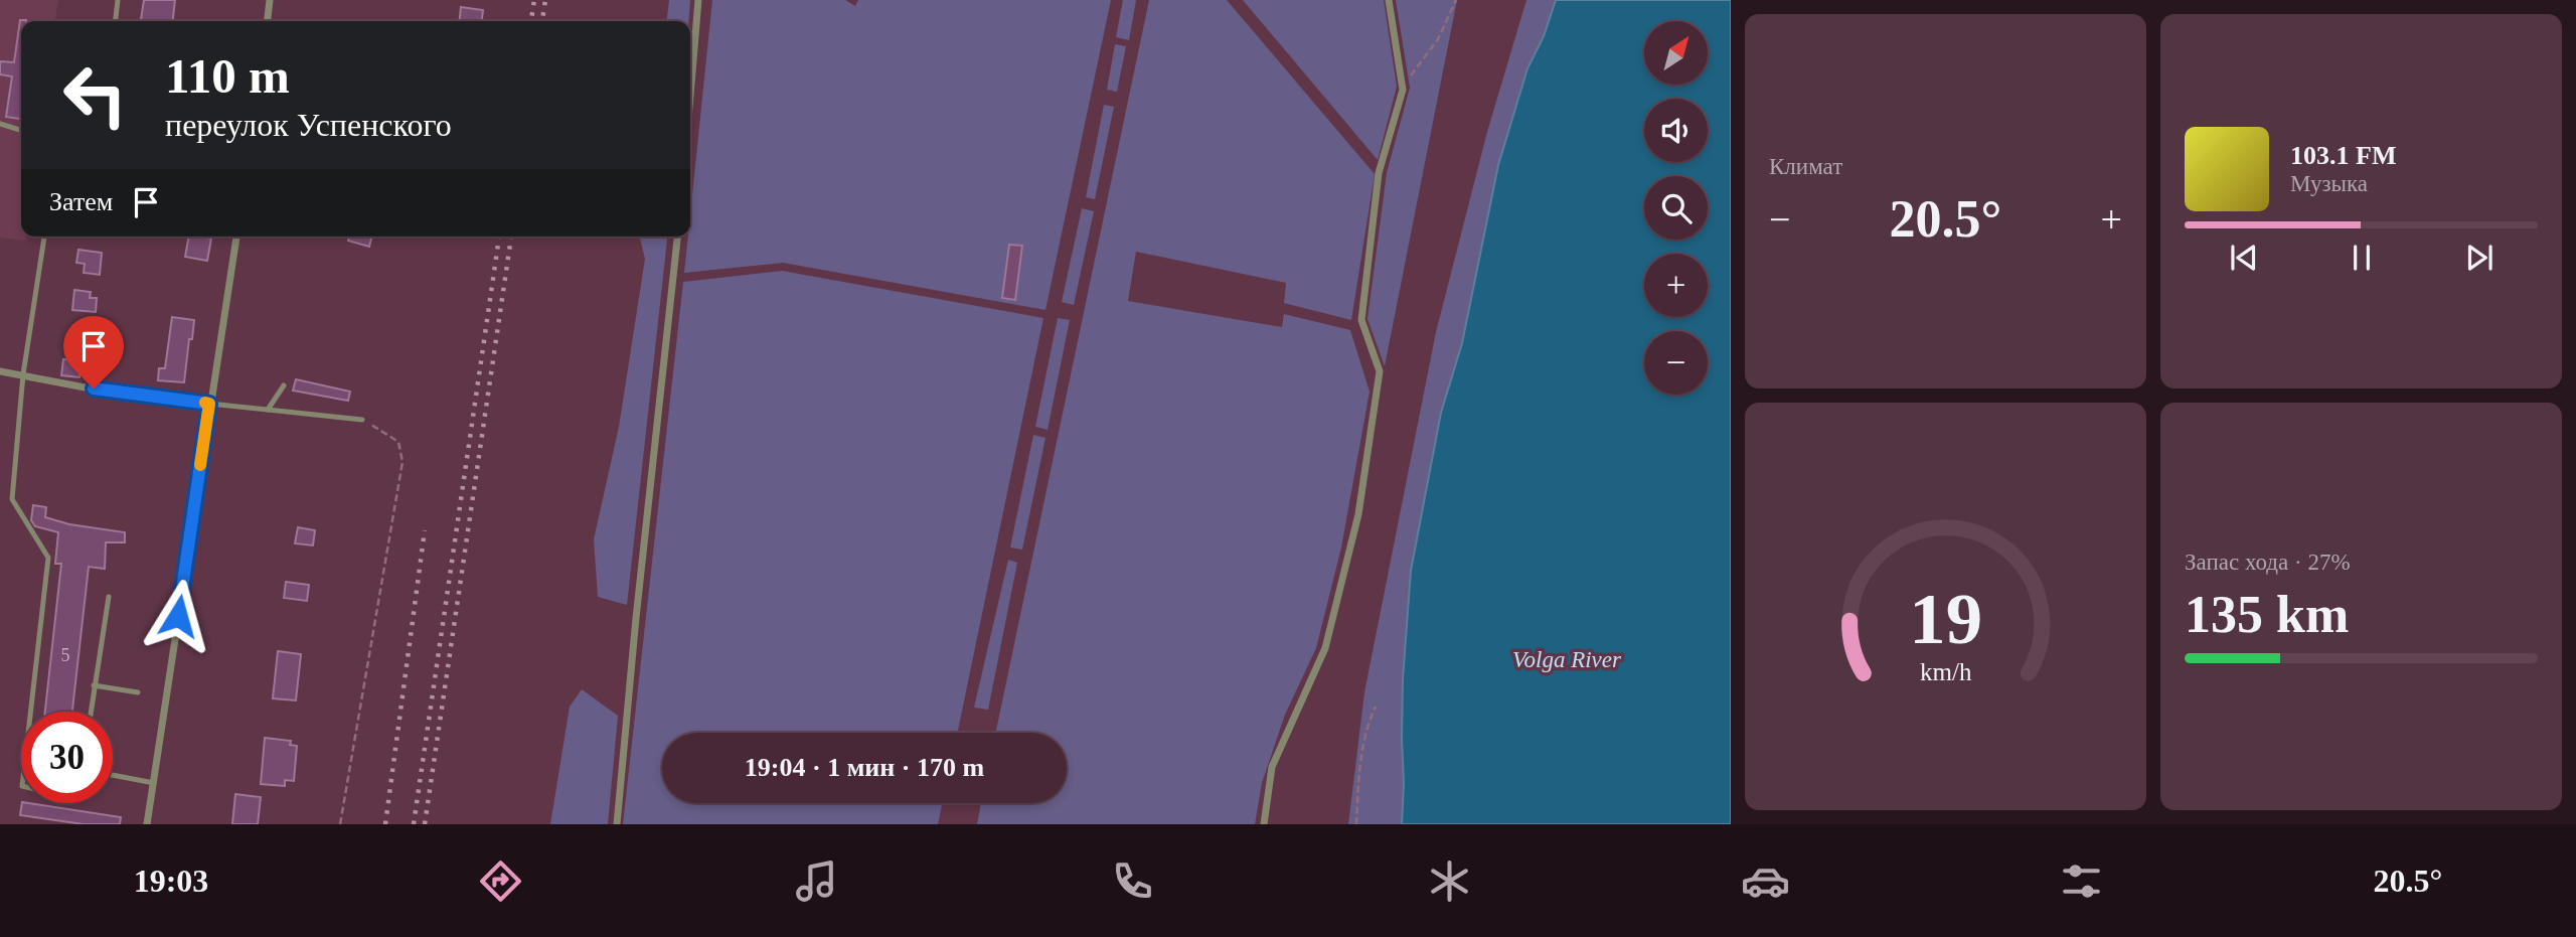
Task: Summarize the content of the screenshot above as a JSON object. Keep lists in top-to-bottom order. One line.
{"water":["Volga River"],"house_numbers":["5"],"north":"top right","page":{"tile":["Климат",["Запас хода · 27%","135 km"]],"map_buttons":["+","−"],"turn":["110 m","переулок Успенского"],"song":["103.1 FM","Музыка"],"then":"Затем","heat":["−","20.5°","+"],"limit":"30","trip":"19:04 · 1 мин · 170 m","tabs":["19:03","20.5°"],"gauge":["19","km/h"]}}
